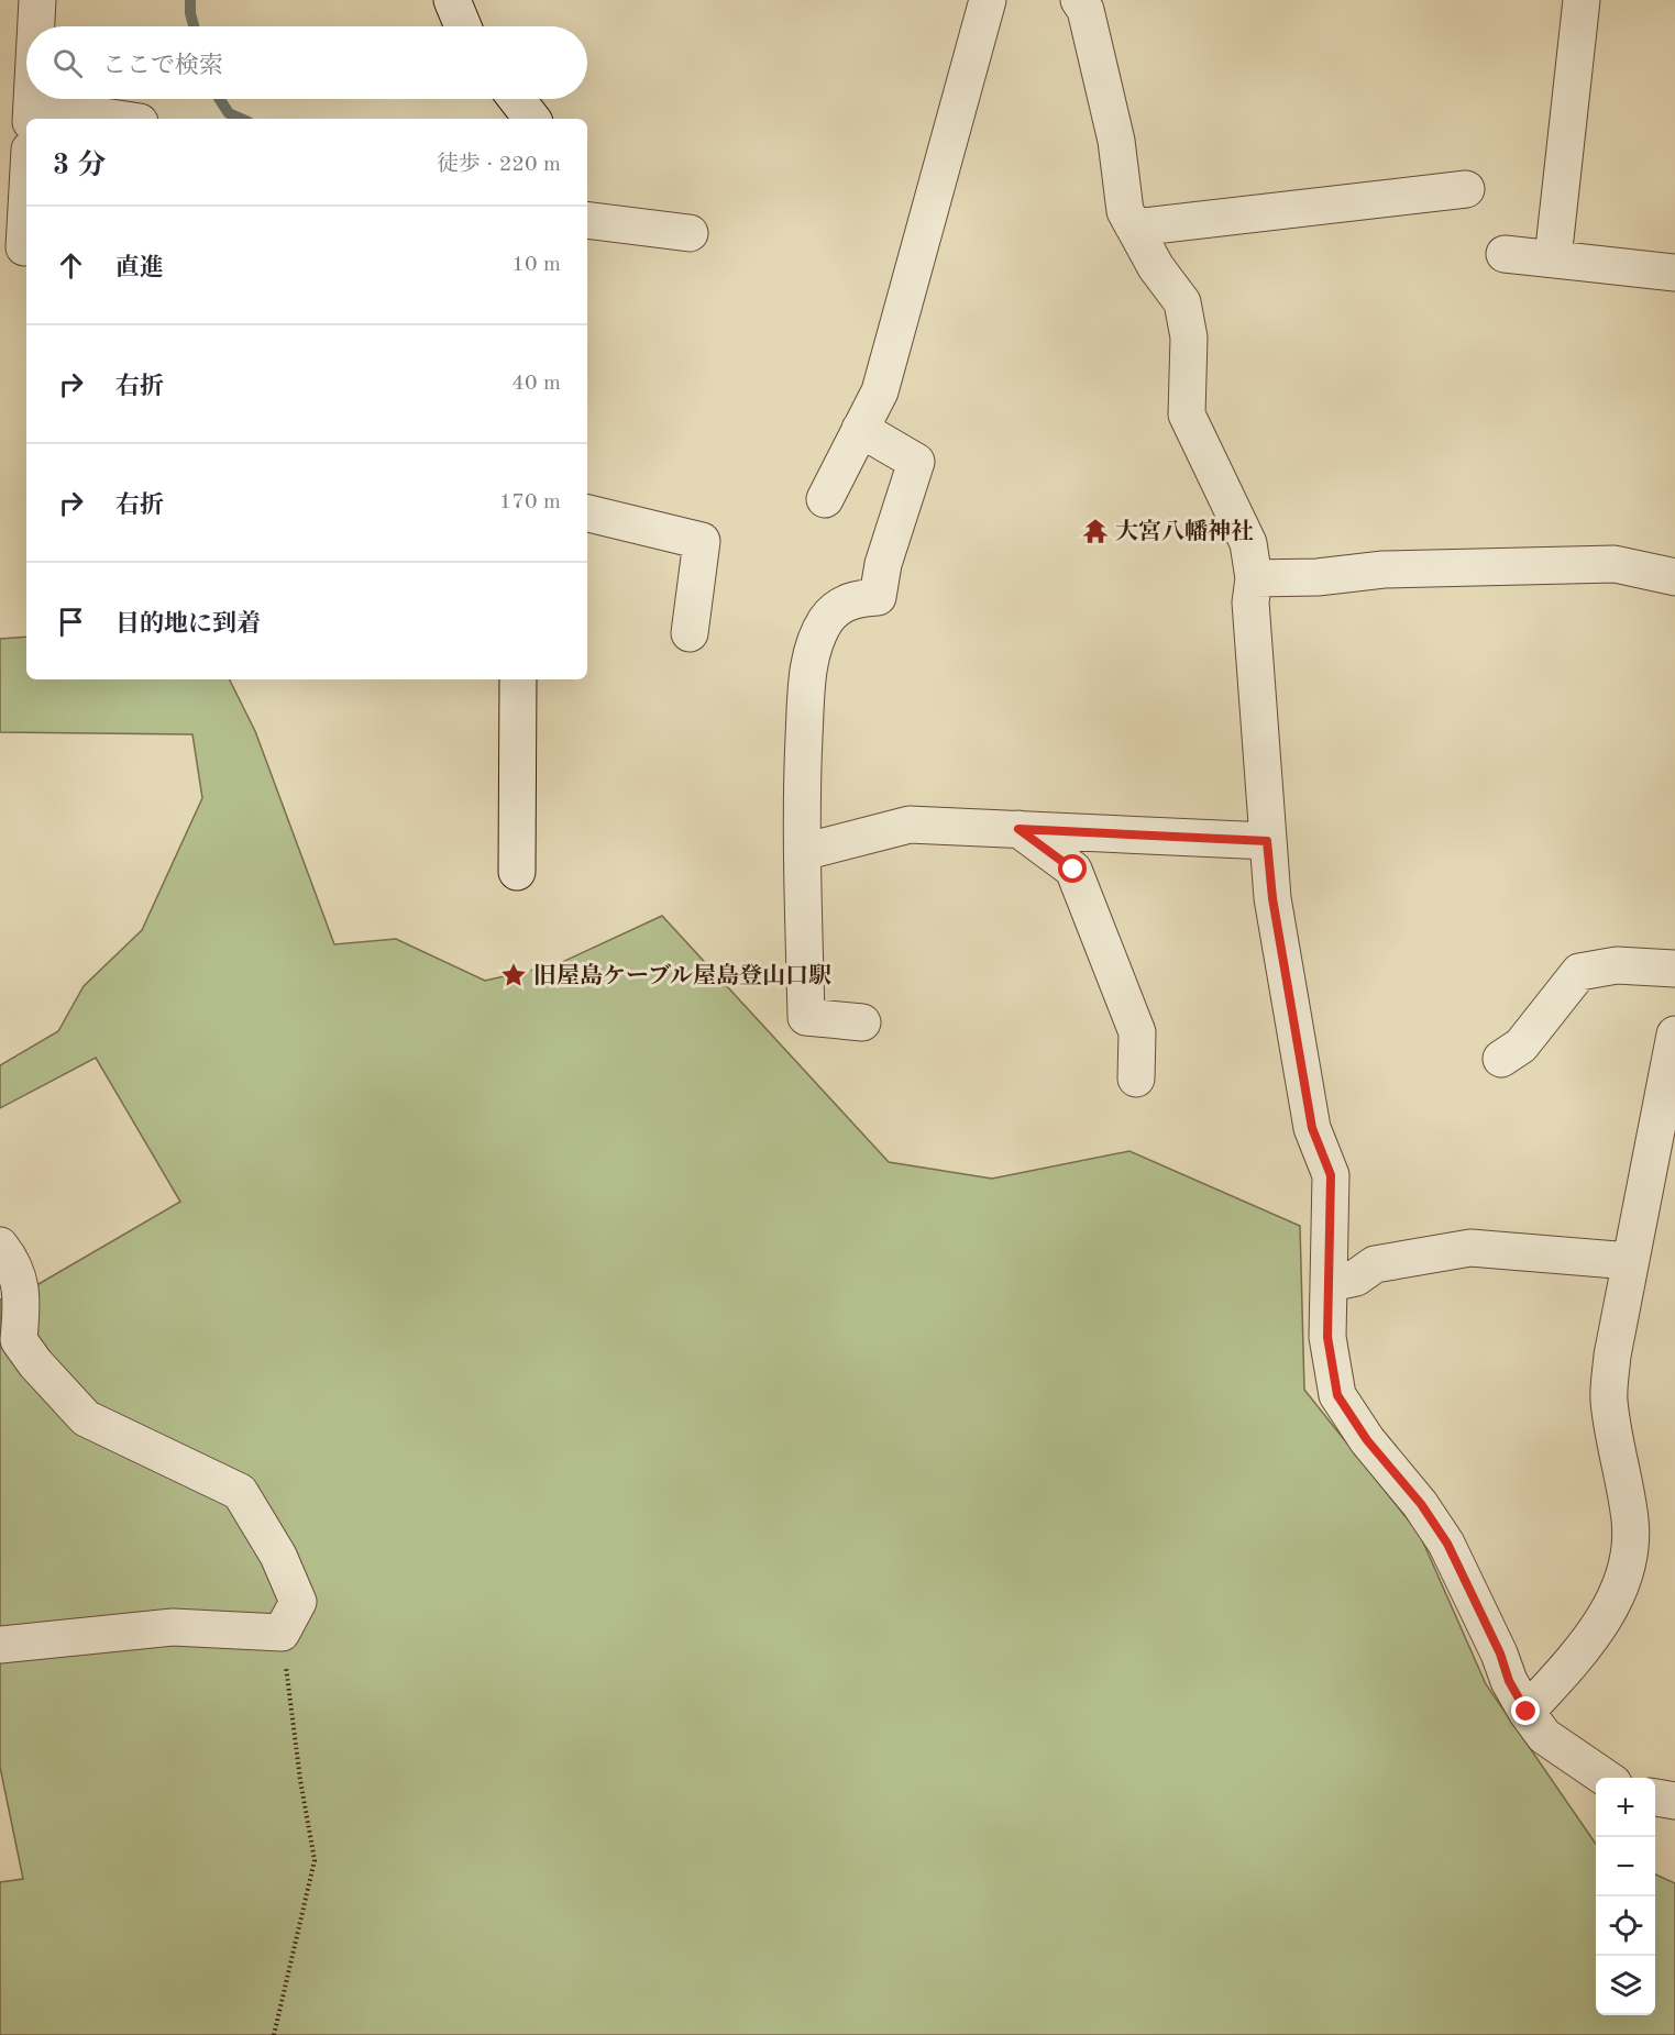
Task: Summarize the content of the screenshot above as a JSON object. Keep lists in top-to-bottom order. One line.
{"places":{"temple":["大宮八幡神社"],"place":["旧屋島ケーブル屋島登山口駅"]},"page":{"search":"ここで検索","heading":["3 分","徒歩 · 220 m"],"list":[["直進","10 m"],["右折","40 m"],["右折","170 m"],"目的地に到着"],"map_buttons":["+","−"]}}
